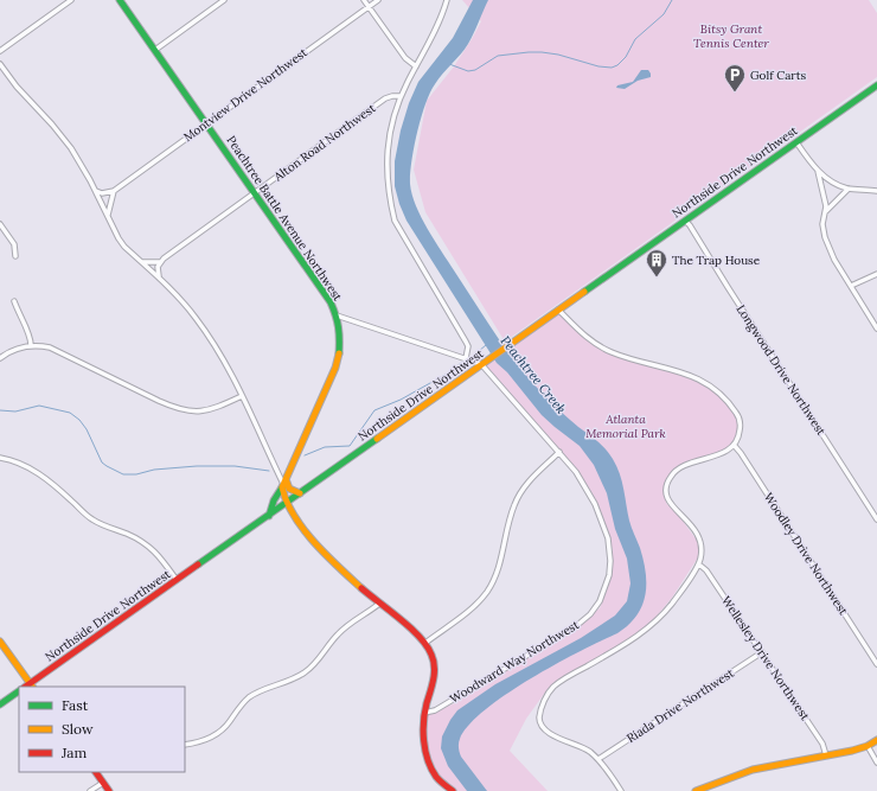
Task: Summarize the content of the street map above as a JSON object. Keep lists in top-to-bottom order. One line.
{"streets":{"main road":["Northside Drive Northwest","Peachtree Battle Avenue Northwest"],"street":["Montview Drive Northwest","Alton Road Northwest","Longwood Drive Northwest","Woodley Drive Northwest","Wellesley Drive Northwest","Woodward Way Northwest","Riada Drive Northwest"]},"crossings":[["Montview Drive Northwest","Peachtree Battle Avenue Northwest"],["Alton Road Northwest","Peachtree Battle Avenue Northwest"],["Northside Drive Northwest","Peachtree Battle Avenue Northwest"],["Northside Drive Northwest","Longwood Drive Northwest"],["Northside Drive Northwest","Woodward Way Northwest"],["Wellesley Drive Northwest","Riada Drive Northwest"]],"water":["Peachtree Creek"],"parks":["Bitsy Grant Tennis Center","Atlanta Memorial Park"],"places":{"parking":["Golf Carts"],"building":["The Trap House"]},"legend":["Fast","Slow","Jam"]}
